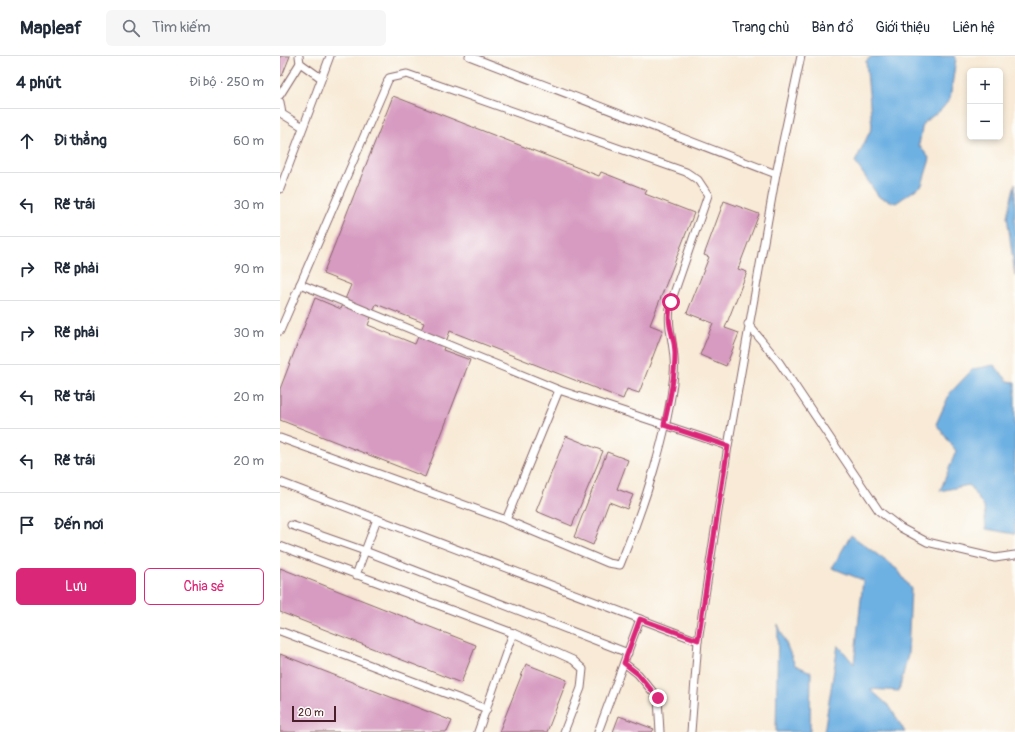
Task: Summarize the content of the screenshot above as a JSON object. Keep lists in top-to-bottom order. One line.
{"scale_bar":"20 m","page":{"header":"Mapleaf","search":"Tìm kiếm","nav":["Trang chủ","Bản đồ","Giới thiệu","Liên hệ"],"heading":["4 phút","Đi bộ · 250 m"],"map_buttons":["+","−"],"list":[["Đi thẳng","60 m"],["Rẽ trái","30 m"],["Rẽ phải","90 m"],["Rẽ phải","30 m"],["Rẽ trái","20 m"],["Rẽ trái","20 m"],"Đến nơi"],"buttons":["Lưu","Chia sẻ"],"scale":"20 m"}}
